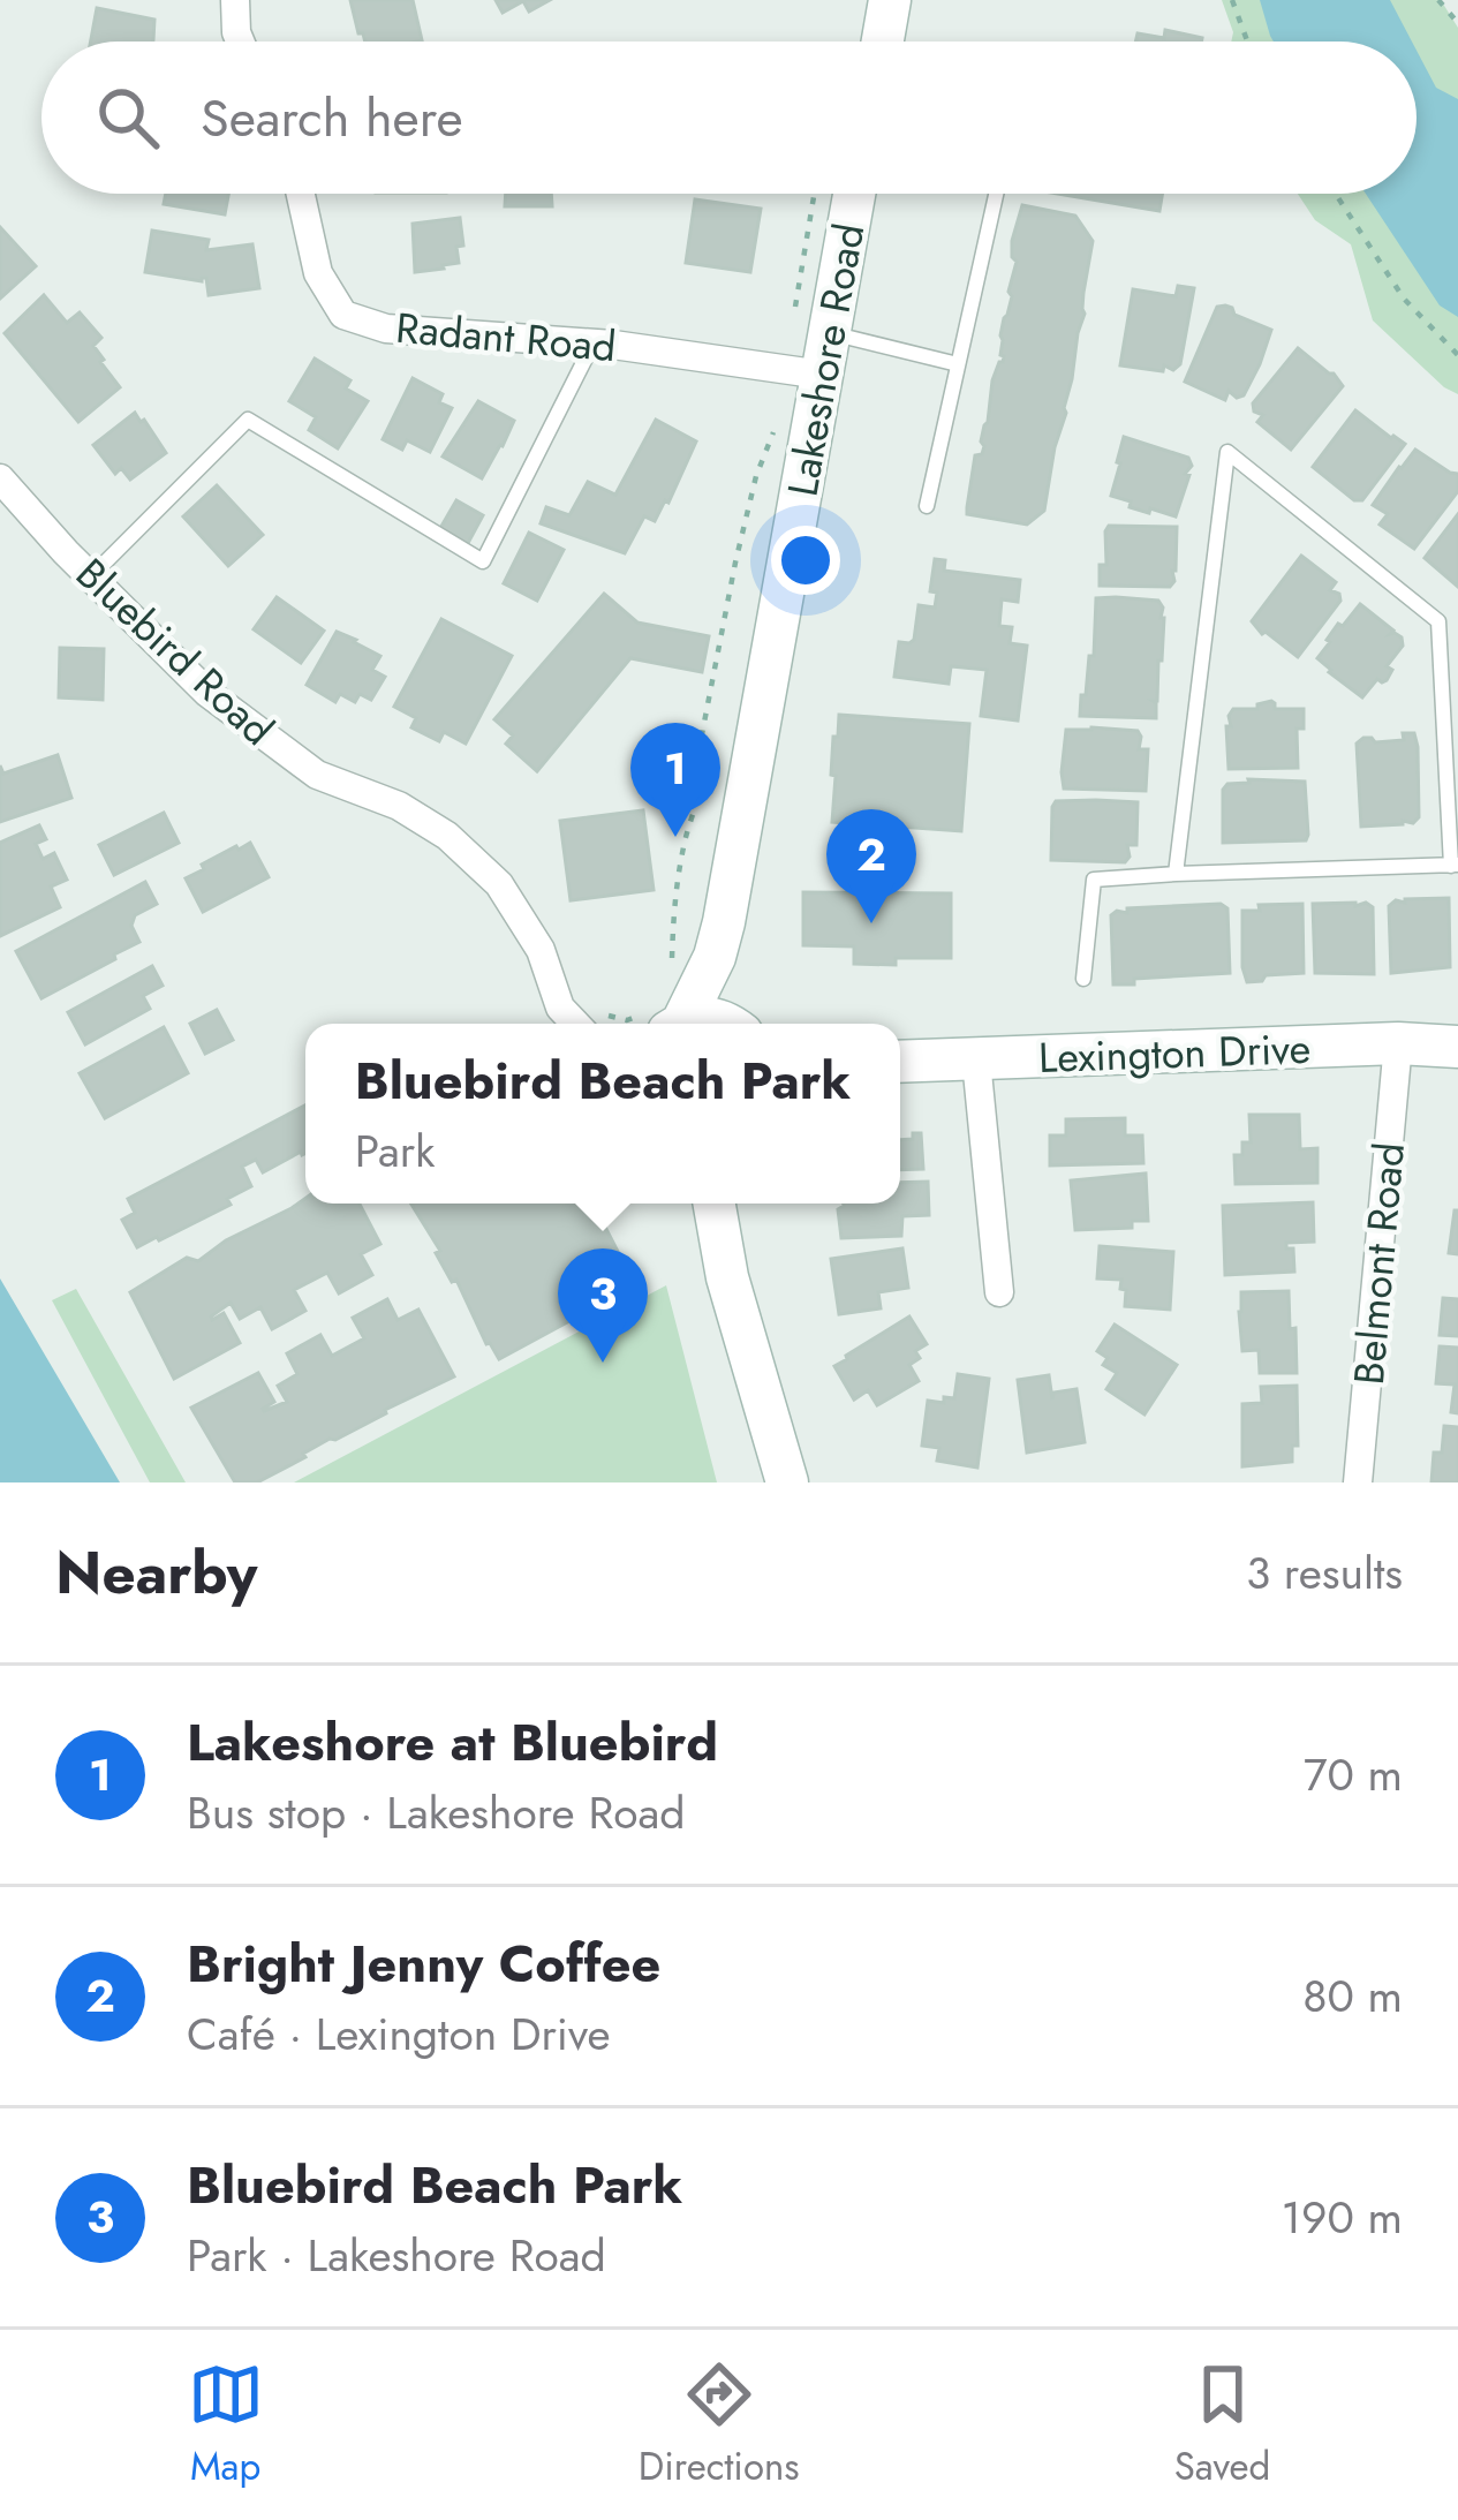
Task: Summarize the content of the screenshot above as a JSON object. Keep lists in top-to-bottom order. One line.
{"streets":{"main road":["Lakeshore Road","Lexington Drive"],"street":["Radant Road","Bluebird Road","Belmont Road"]},"crossings":[["Radant Road","Lakeshore Road"],["Lexington Drive","Belmont Road"]],"page":{"search":"Search here","pins":["1","2","3"],"popup":["Bluebird Beach Park","Park"],"heading":["Nearby","3 results"],"list":[{"mark":"1","name":"Lakeshore at Bluebird","note":"Bus stop · Lakeshore Road","value":"70 m"},{"mark":"2","name":"Bright Jenny Coffee","note":"Café · Lexington Drive","value":"80 m"},{"mark":"3","name":"Bluebird Beach Park","note":"Park · Lakeshore Road","value":"190 m"}],"nav":["Map","Directions","Saved"]}}
